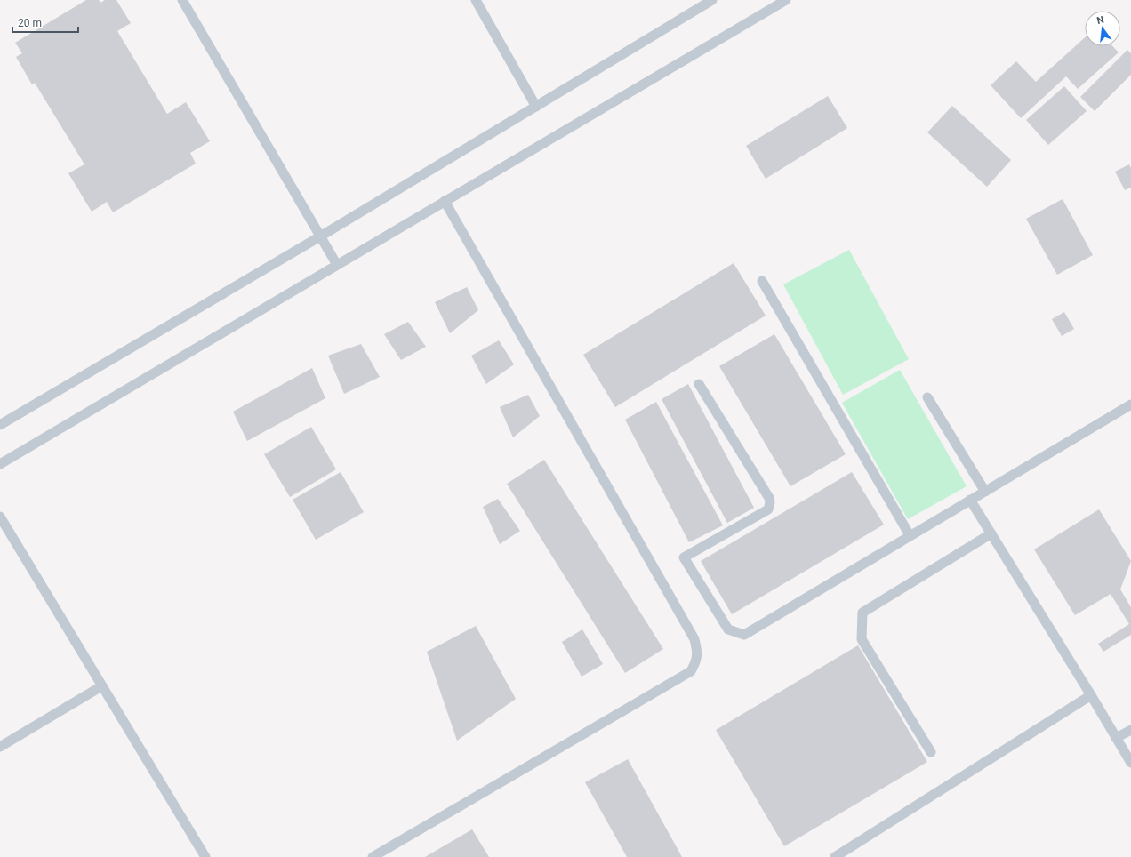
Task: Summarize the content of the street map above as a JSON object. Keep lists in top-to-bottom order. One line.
{"scale_bar":"20 m","north":"top"}
